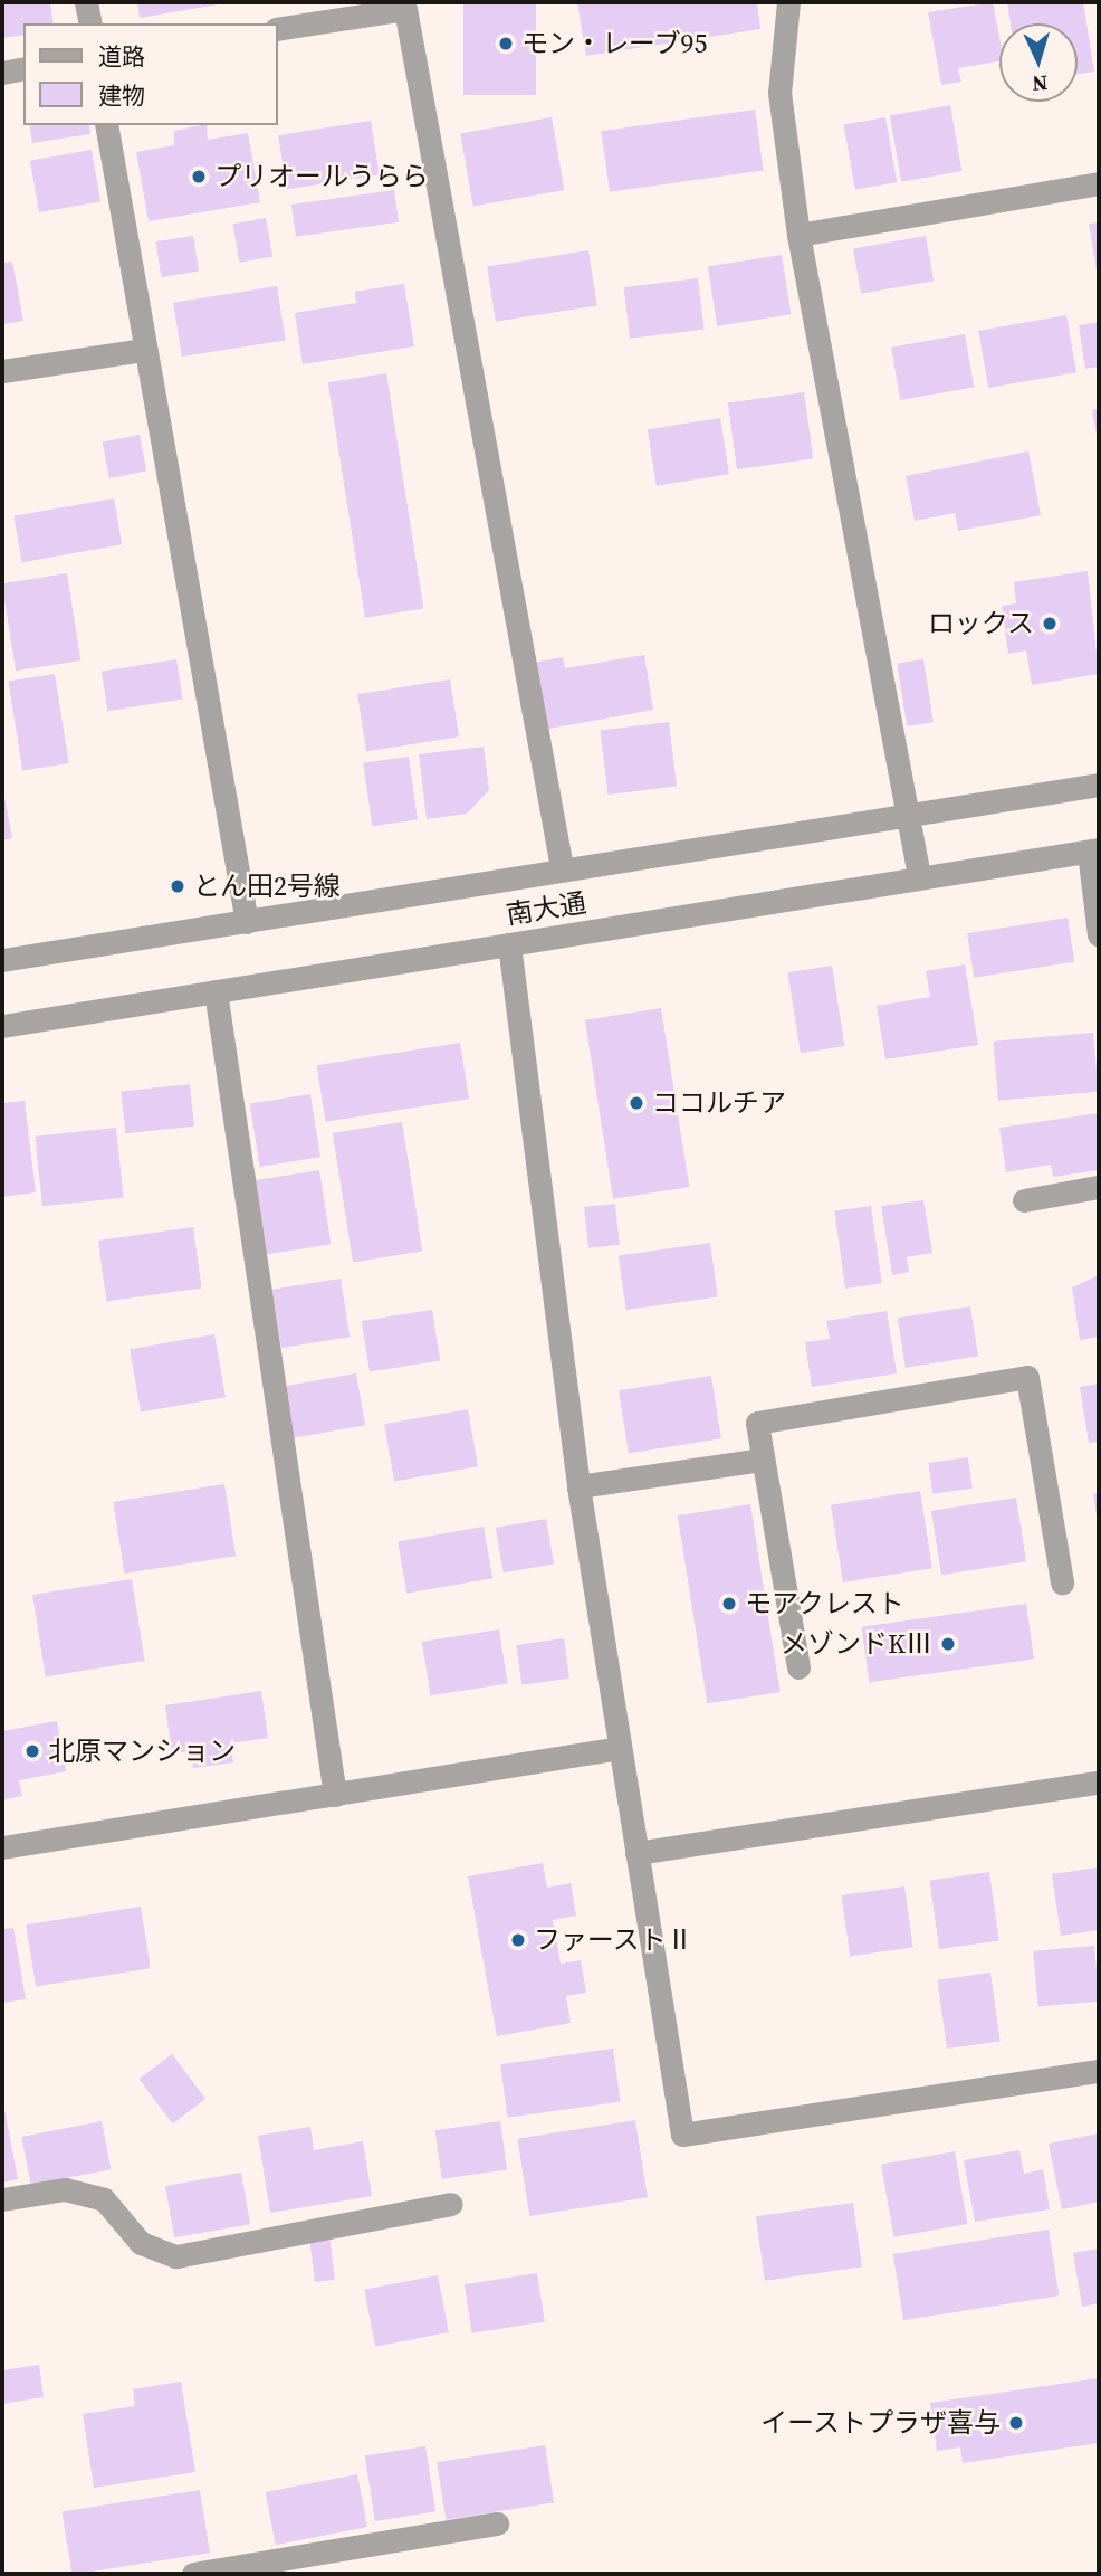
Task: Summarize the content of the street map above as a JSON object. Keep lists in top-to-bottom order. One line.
{"streets":{"street":["南大通"]},"places":["モン・レーブ95","プリオールうらら","ロックス","とん田2号線","ココルチア","モアクレスト","メゾンドKⅢ","北原マンション","ファーストⅡ","イーストプラザ喜与"],"legend":["道路","建物"],"north":"bottom"}
